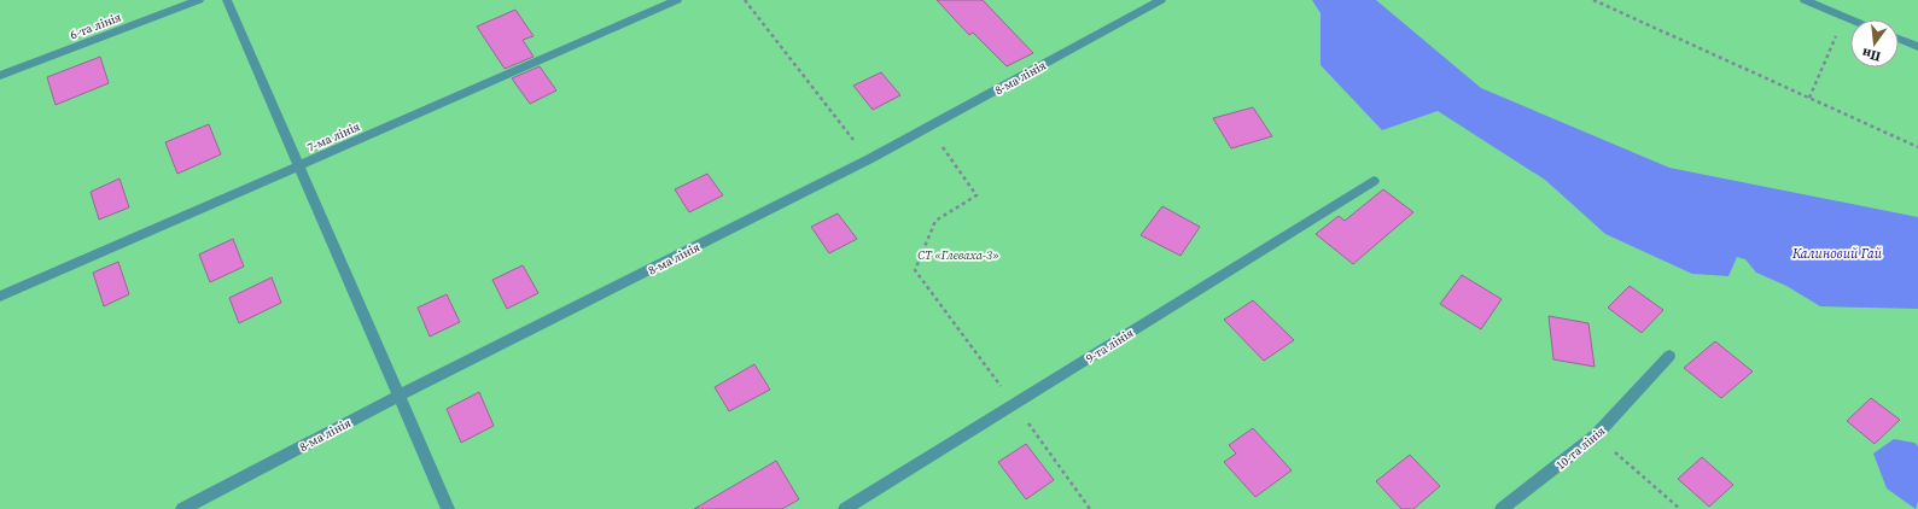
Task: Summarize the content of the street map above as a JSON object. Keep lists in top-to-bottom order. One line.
{"streets":{"lane":["6-та лінія","8-ма лінія","7-ма лінія","9-та лінія","10-та лінія"]},"water":["Калиновий Гай"],"parks":["СТ «Глеваха-3»"],"north":"bottom"}
